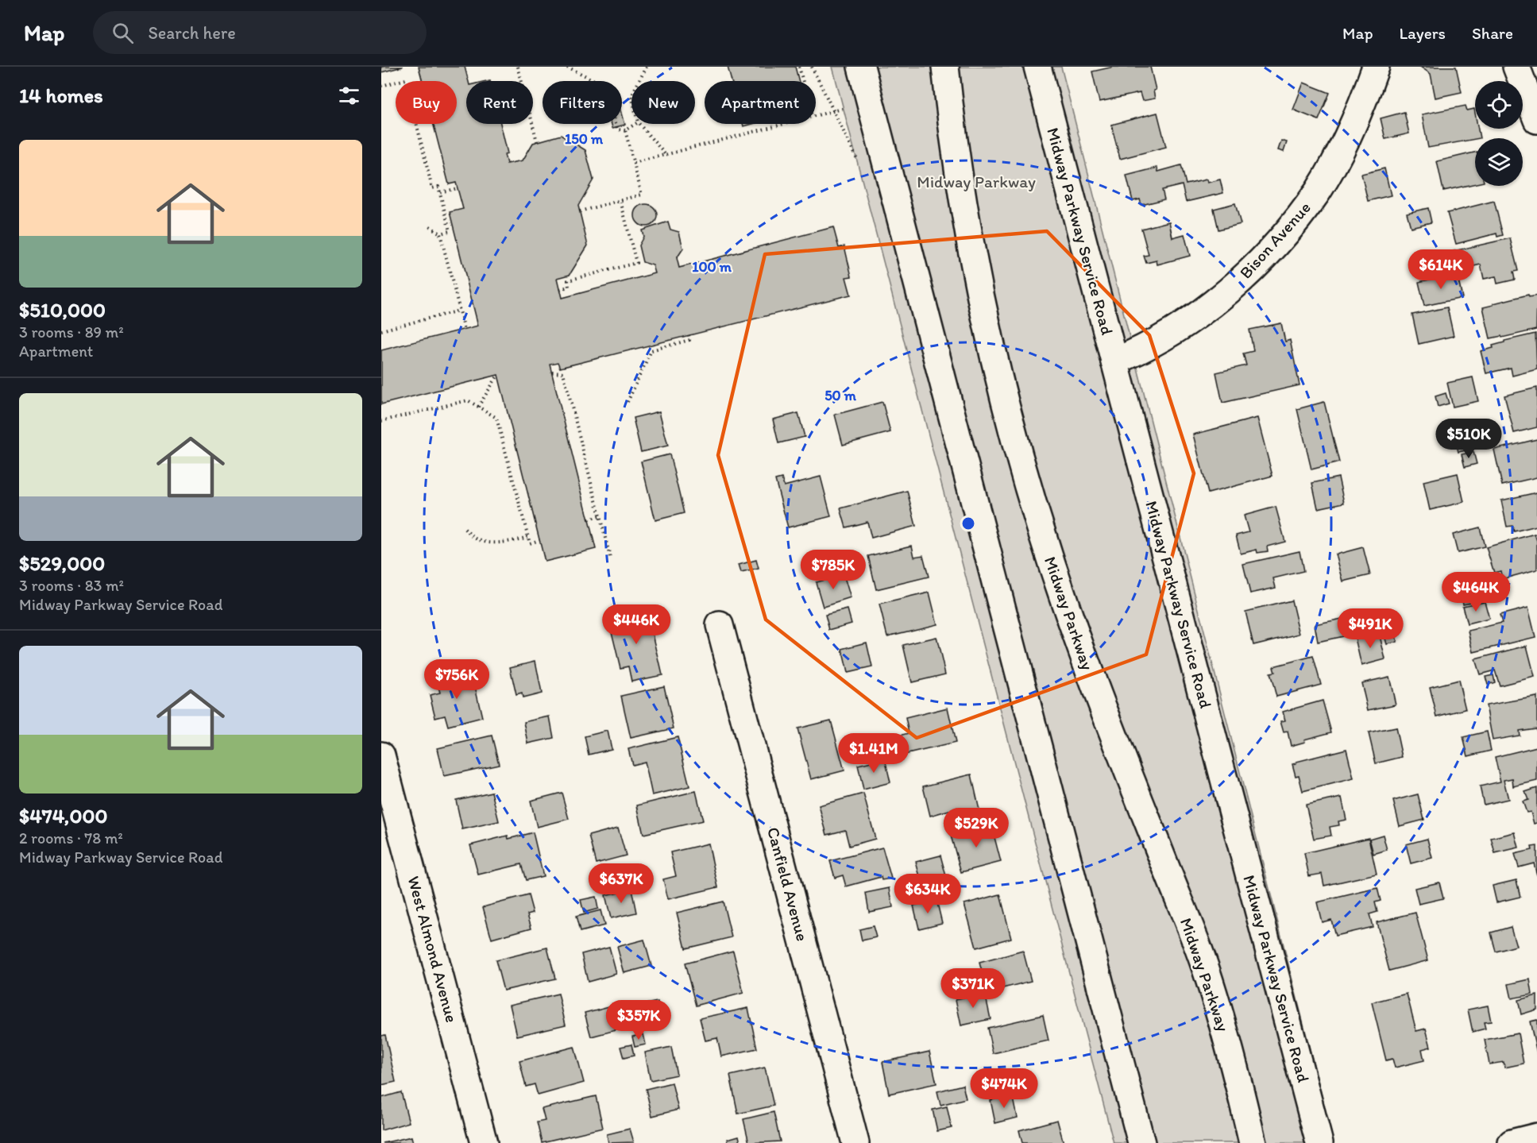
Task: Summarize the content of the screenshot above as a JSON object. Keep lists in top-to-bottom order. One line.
{"streets":{"street":["Midway Parkway Service Road","Bison Avenue","Midway Parkway","Canfield Avenue","West Almond Avenue"]},"crossings":[["Midway Parkway Service Road","Bison Avenue"]],"parks":["Midway Parkway"],"page":{"header":"Map","search":"Search here","nav":["Map","Layers","Share"],"heading":"14 homes","chip":["Buy","Rent","Filters","New","Apartment"],"list":[{"name":"$510,000","note":"3 rooms · 89 m² · Apartment"},{"name":"$529,000","note":"3 rooms · 83 m² · Midway Parkway Service Road"},{"name":"$474,000","note":"2 rooms · 78 m² · Midway Parkway Service Road"}],"price":["$614K","$510K","$785K","$464K","$446K","$491K","$756K","$1.41M","$529K","$637K","$634K","$371K","$357K","$474K"]},"rings":["150 m","100 m","50 m"]}
